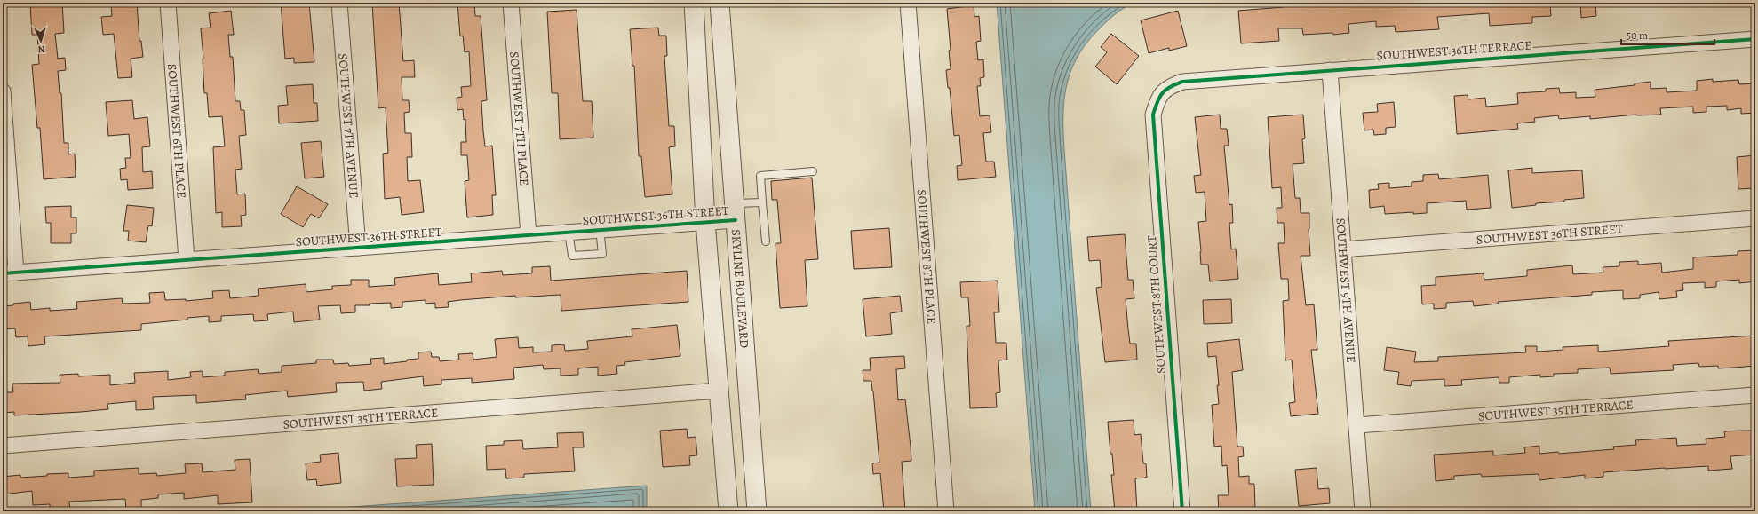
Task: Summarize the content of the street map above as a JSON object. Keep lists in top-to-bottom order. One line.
{"streets":{"street":["SOUTHWEST 36TH TERRACE","SOUTHWEST 7TH PLACE","SOUTHWEST 7TH AVENUE","SOUTHWEST 6TH PLACE","SOUTHWEST 36TH STREET","SOUTHWEST 8TH PLACE","SKYLINE BOULEVARD","SOUTHWEST 9TH AVENUE","SOUTHWEST 8TH COURT","SOUTHWEST 35TH TERRACE"]},"crossings":[["SOUTHWEST 36TH TERRACE","SOUTHWEST 9TH AVENUE"],["SOUTHWEST 36TH TERRACE","SOUTHWEST 8TH COURT"],["SOUTHWEST 7TH PLACE","SOUTHWEST 36TH STREET"],["SOUTHWEST 7TH AVENUE","SOUTHWEST 36TH STREET"],["SOUTHWEST 6TH PLACE","SOUTHWEST 36TH STREET"],["SOUTHWEST 36TH STREET","SKYLINE BOULEVARD"],["SOUTHWEST 36TH STREET","SOUTHWEST 9TH AVENUE"],["SOUTHWEST 9TH AVENUE","SOUTHWEST 35TH TERRACE"]],"scale_bar":"50 m","north":"bottom"}
